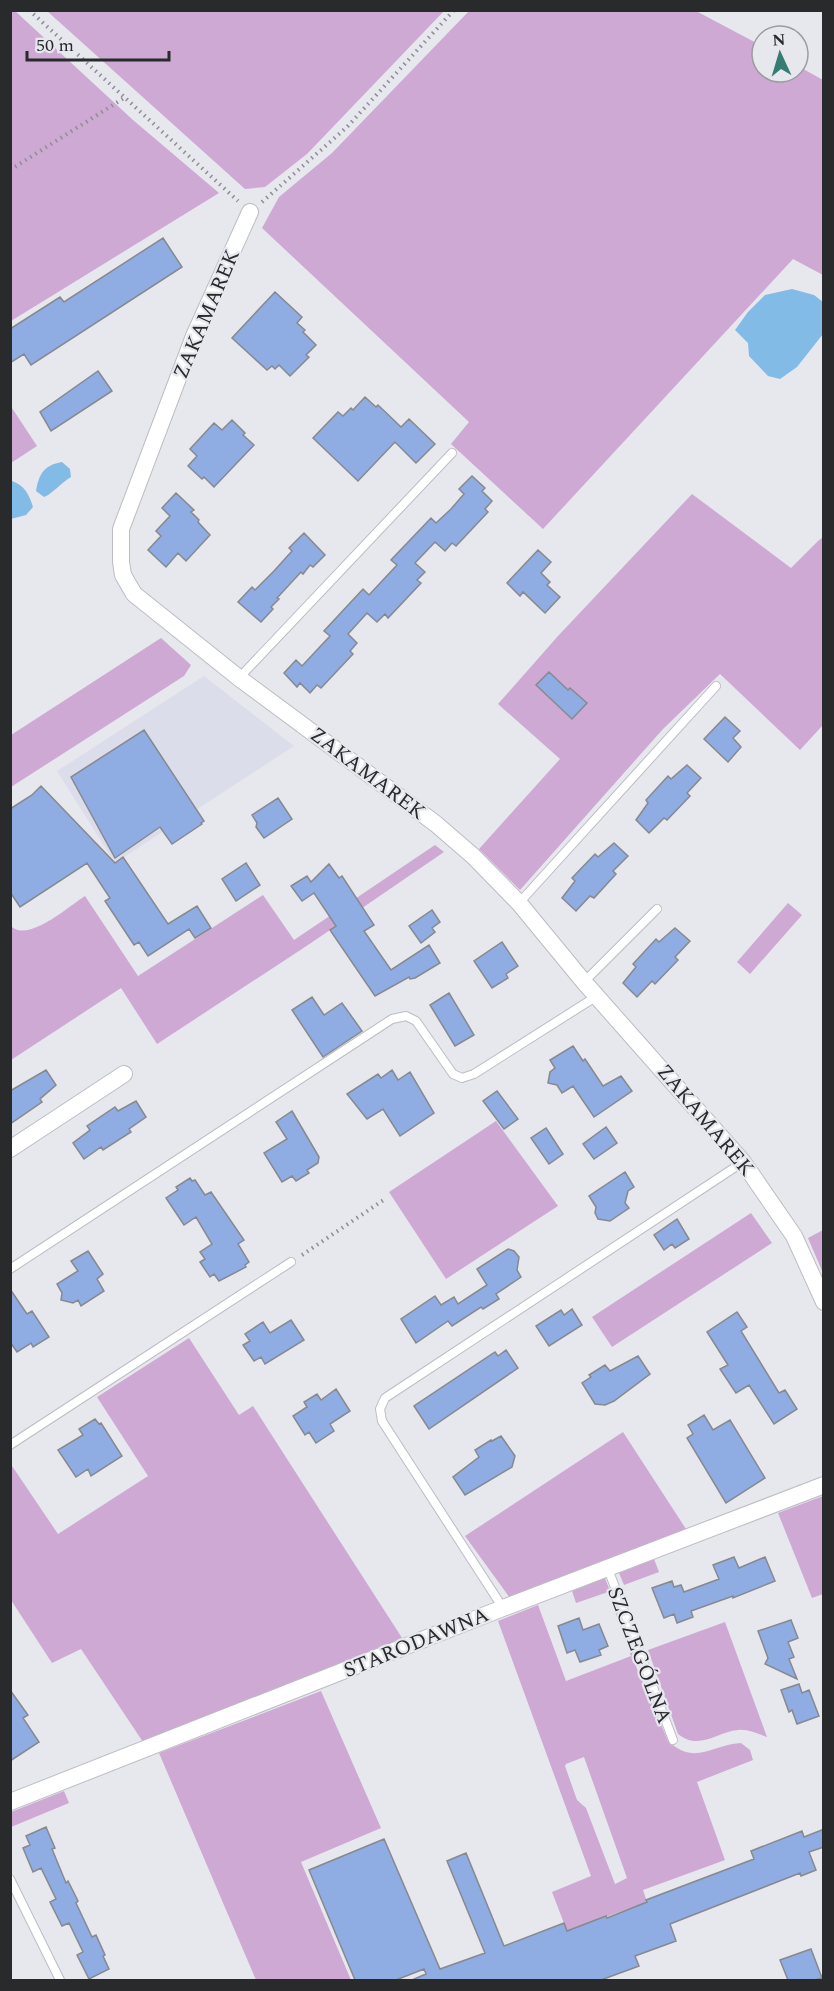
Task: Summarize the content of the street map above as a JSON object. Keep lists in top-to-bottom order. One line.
{"streets":{"street":["ZAKAMAREK","STARODAWNA"],"lane":["SZCZEGÓLNA"]},"crossings":[["STARODAWNA","SZCZEGÓLNA"]],"scale_bar":"50 m","north":"top"}
